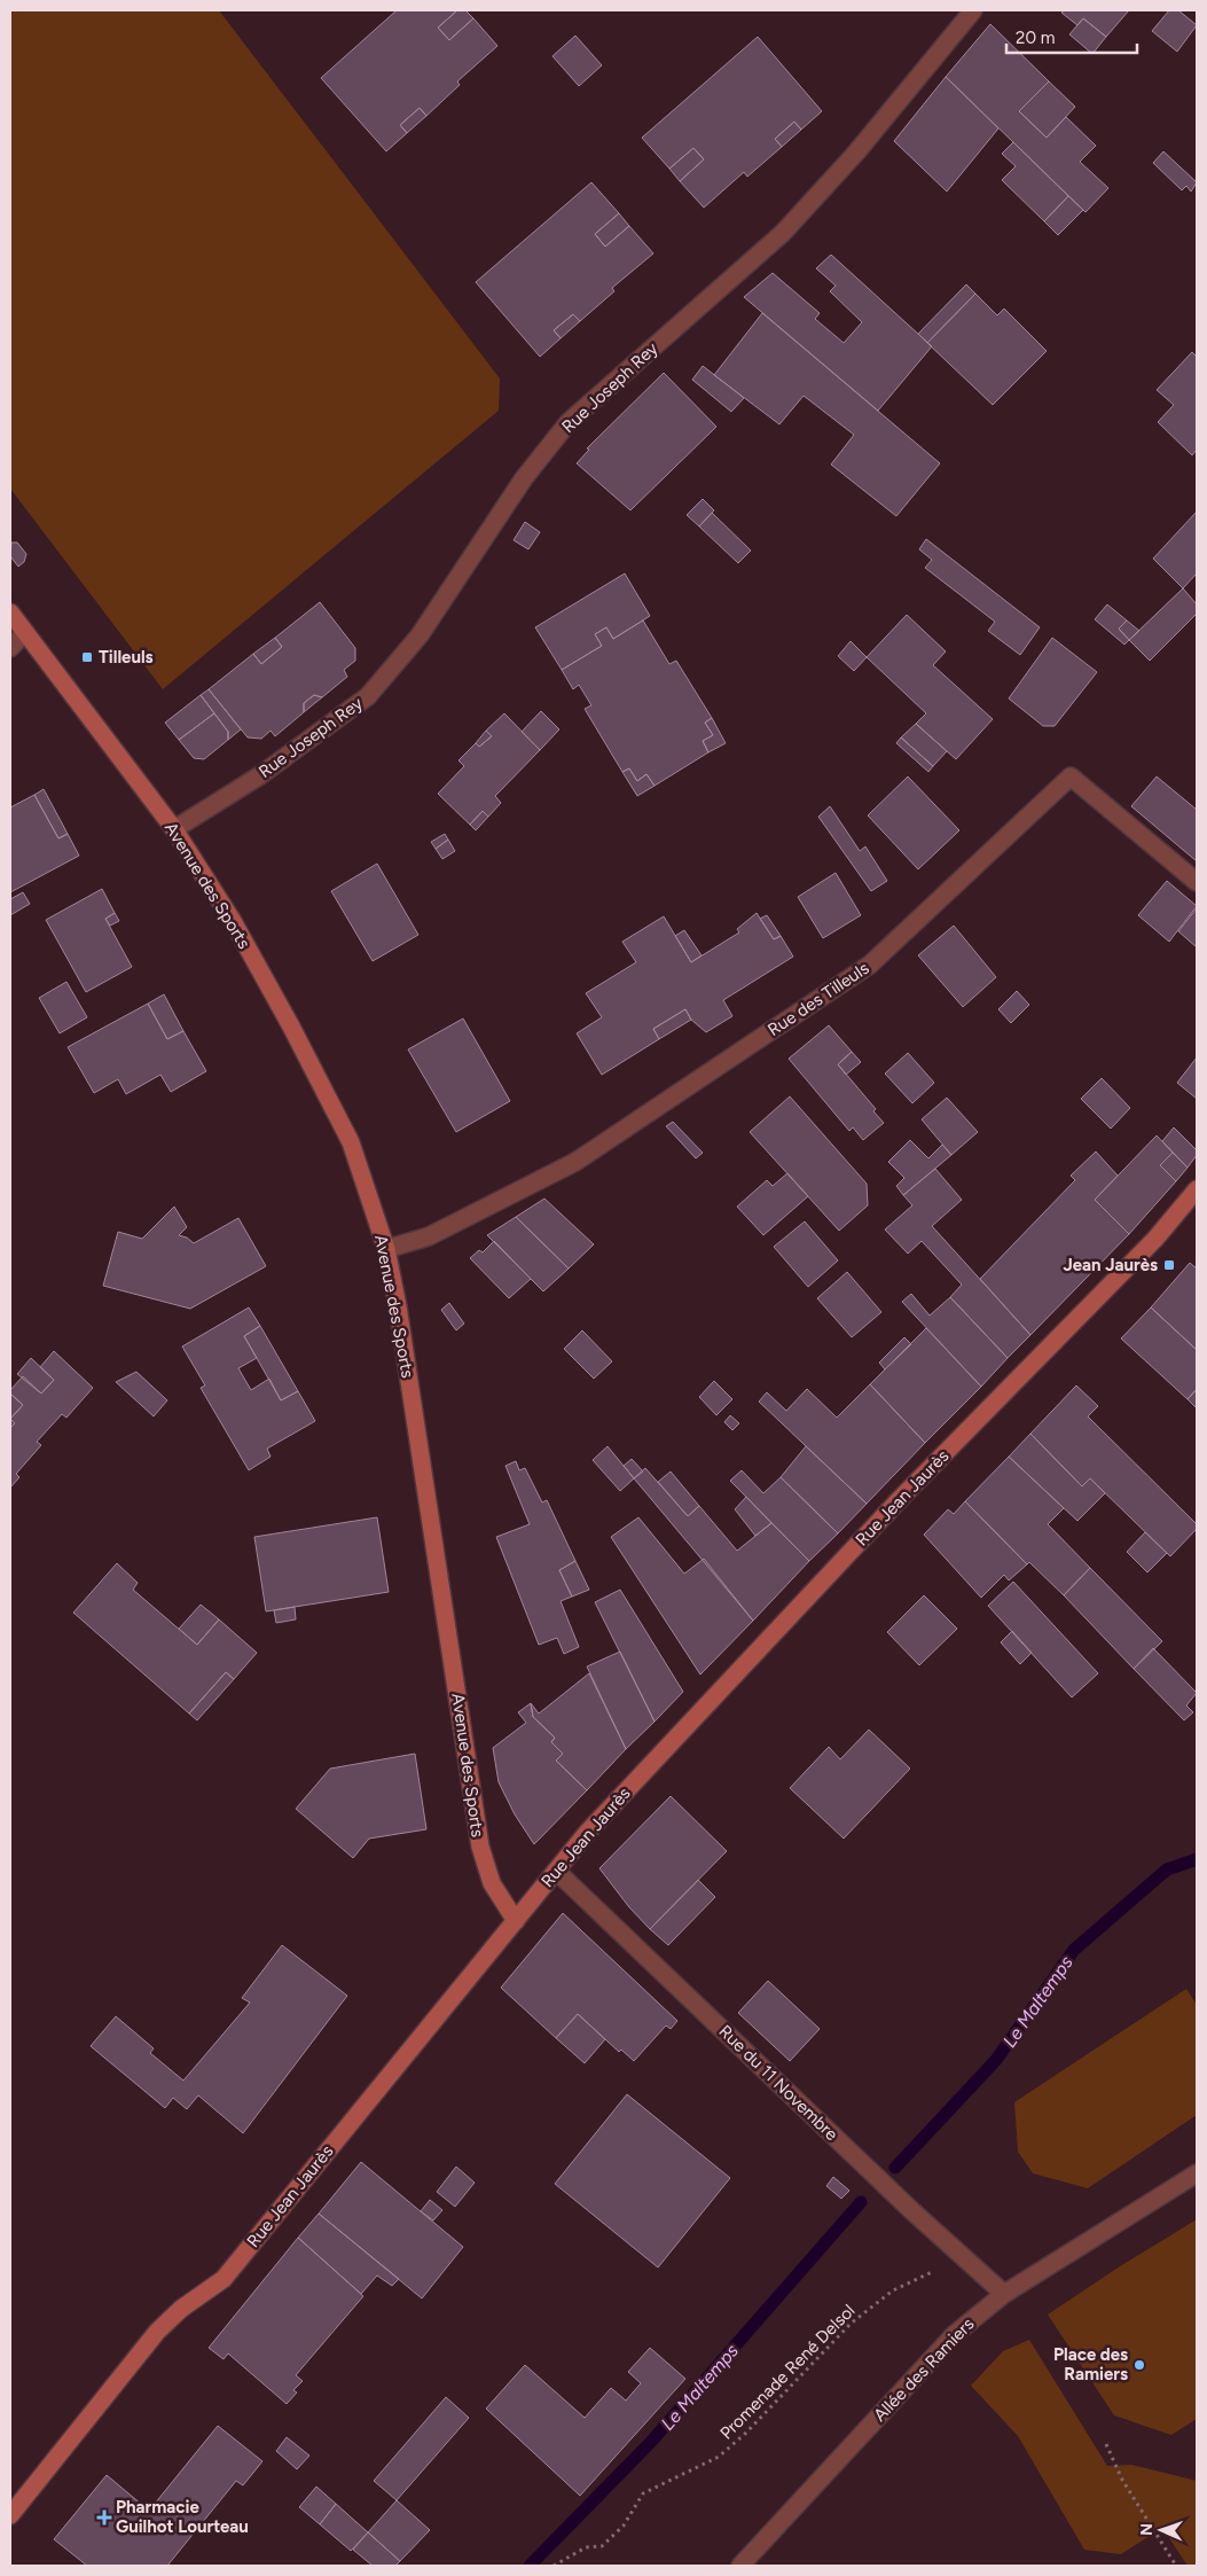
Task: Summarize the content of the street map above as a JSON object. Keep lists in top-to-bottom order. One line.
{"streets":{"main road":["Avenue des Sports","Rue Jean Jaurès"],"street":["Rue Joseph Rey","Rue des Tilleuls","Rue du 11 Novembre","Allée des Ramiers"],"path":["Promenade René Delsol"]},"crossings":[["Rue Joseph Rey","Avenue des Sports"],["Avenue des Sports","Rue des Tilleuls"],["Avenue des Sports","Rue Jean Jaurès"],["Rue Jean Jaurès","Rue du 11 Novembre"],["Rue du 11 Novembre","Allée des Ramiers"],["Rue du 11 Novembre","Promenade René Delsol"]],"water":["Le Maltemps"],"places":{"transit":["Tilleuls","Jean Jaurès"],"other":["Place des Ramiers"],"health":["Pharmacie Guilhot Lourteau"]},"scale_bar":"20 m","north":"left"}
